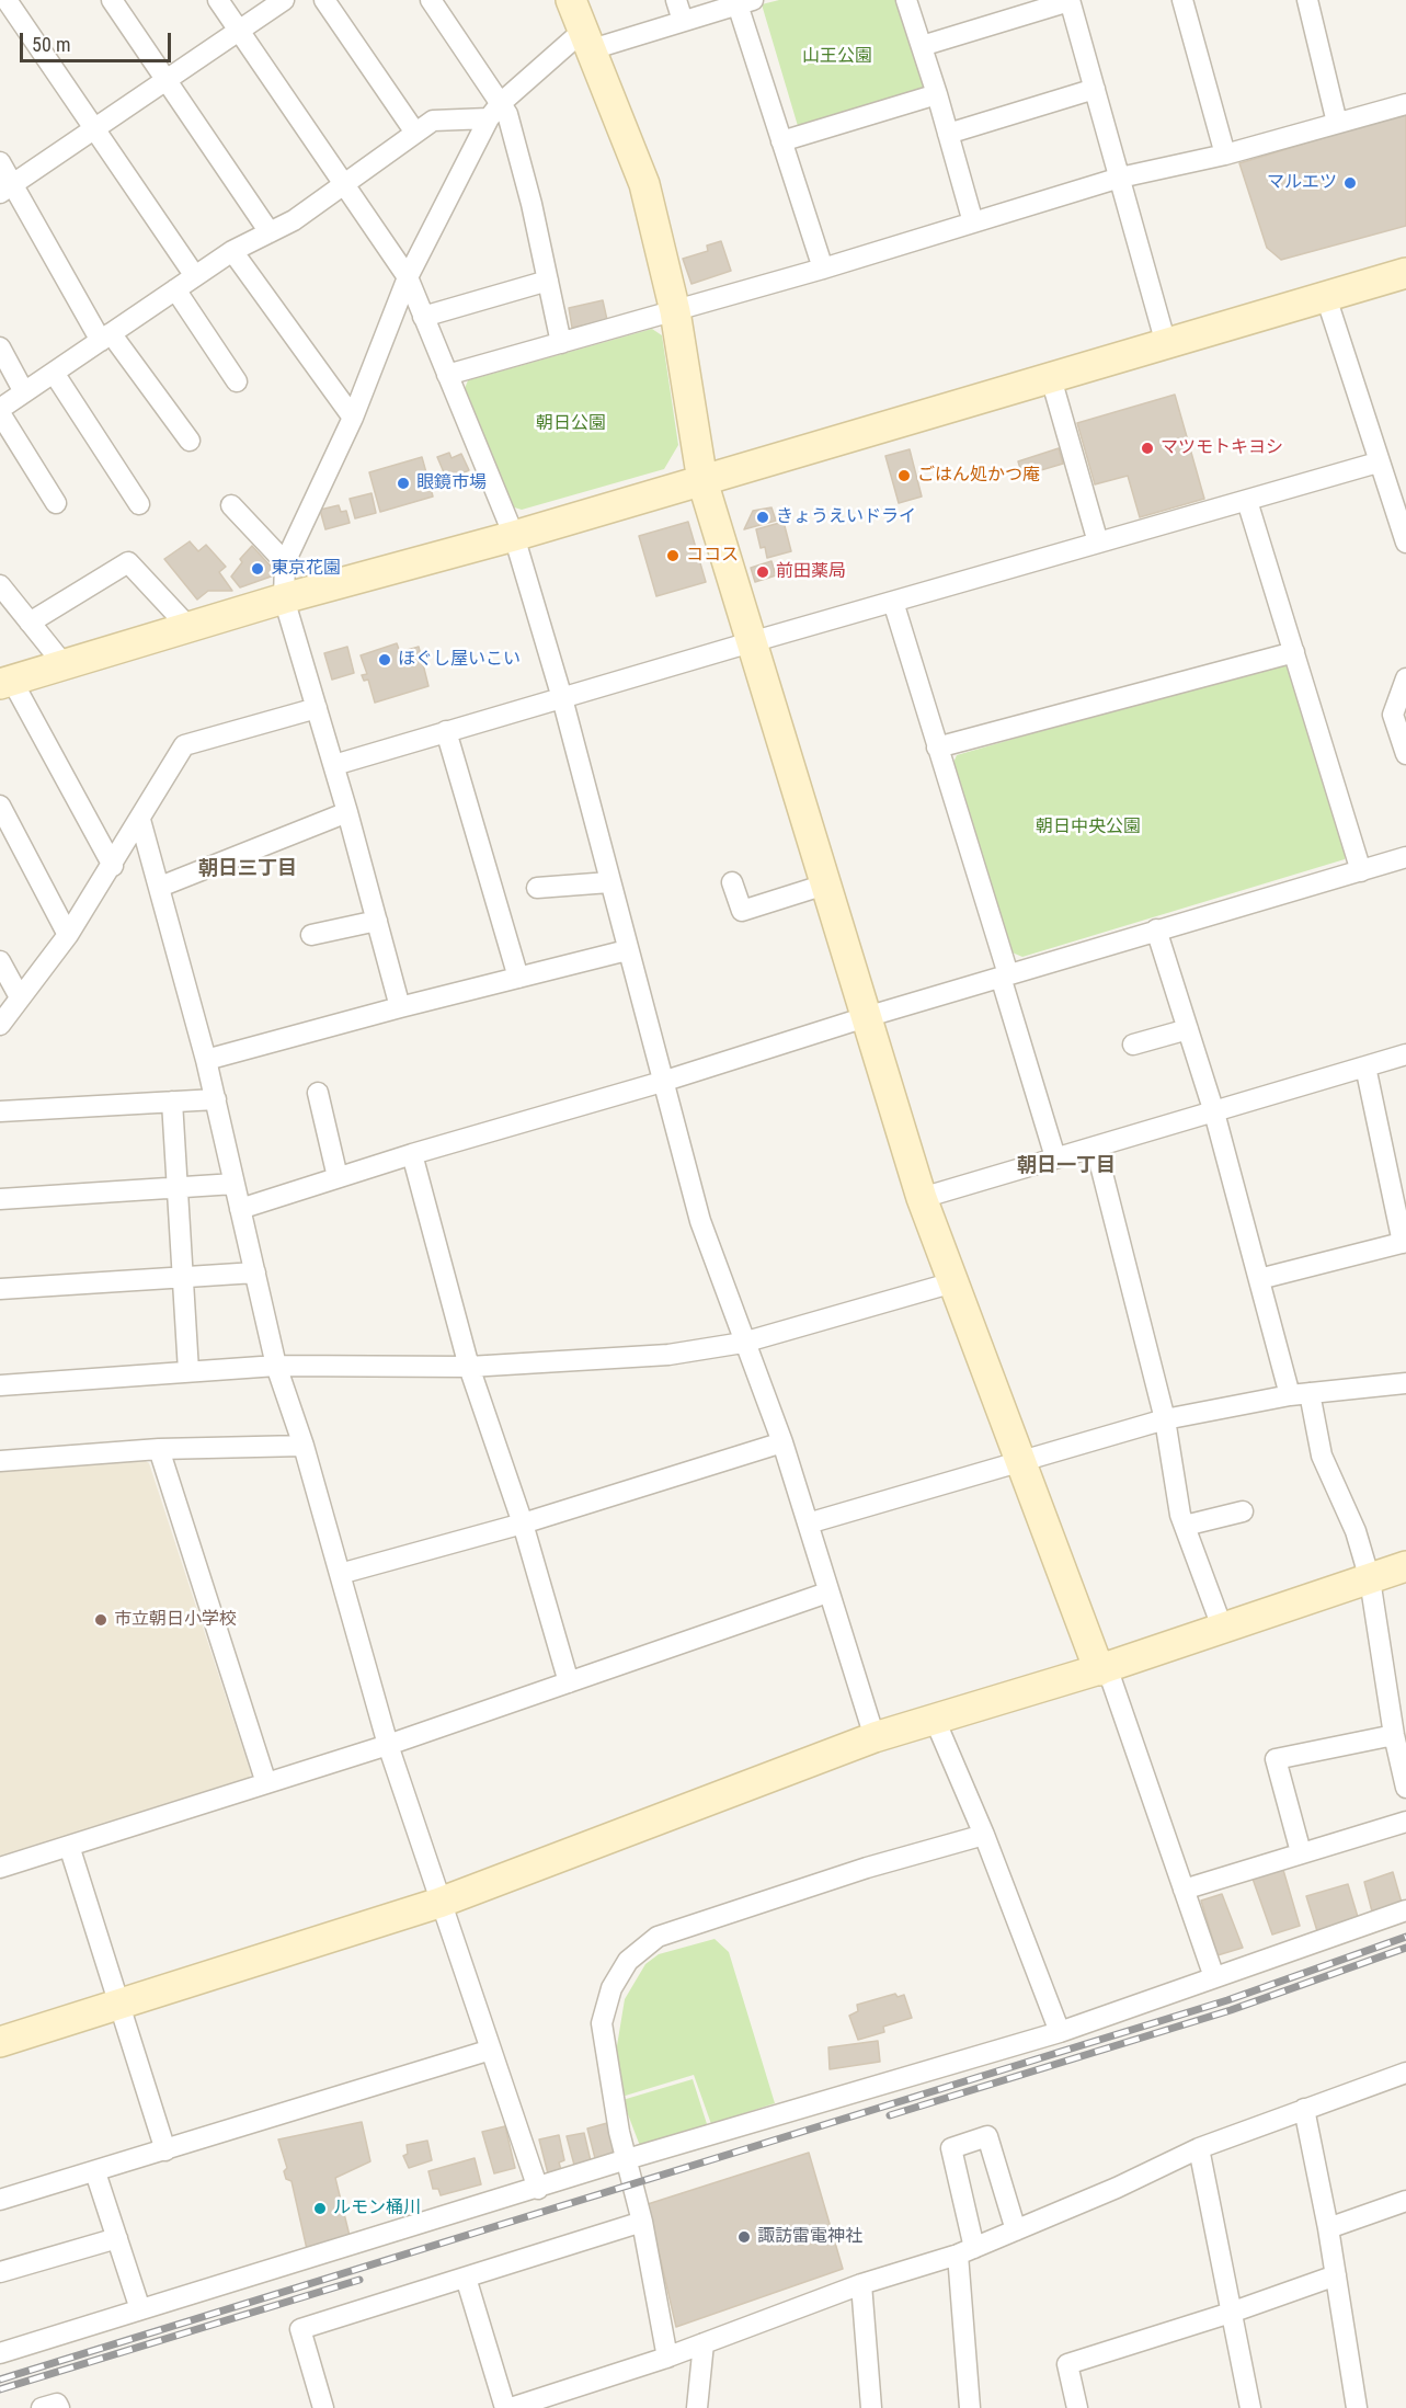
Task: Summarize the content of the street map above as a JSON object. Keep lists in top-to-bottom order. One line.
{"districts":["朝日三丁目","朝日一丁目"],"parks":["山王公園","朝日公園","朝日中央公園"],"places":["マルエツ","マツモトキヨシ","ごはん処かつ庵","眼鏡市場","きょうえいドライ","ココス","東京花園","前田薬局","ほぐし屋いこい","市立朝日小学校","ルモン桶川","諏訪雷電神社"],"scale_bar":"50 m"}
